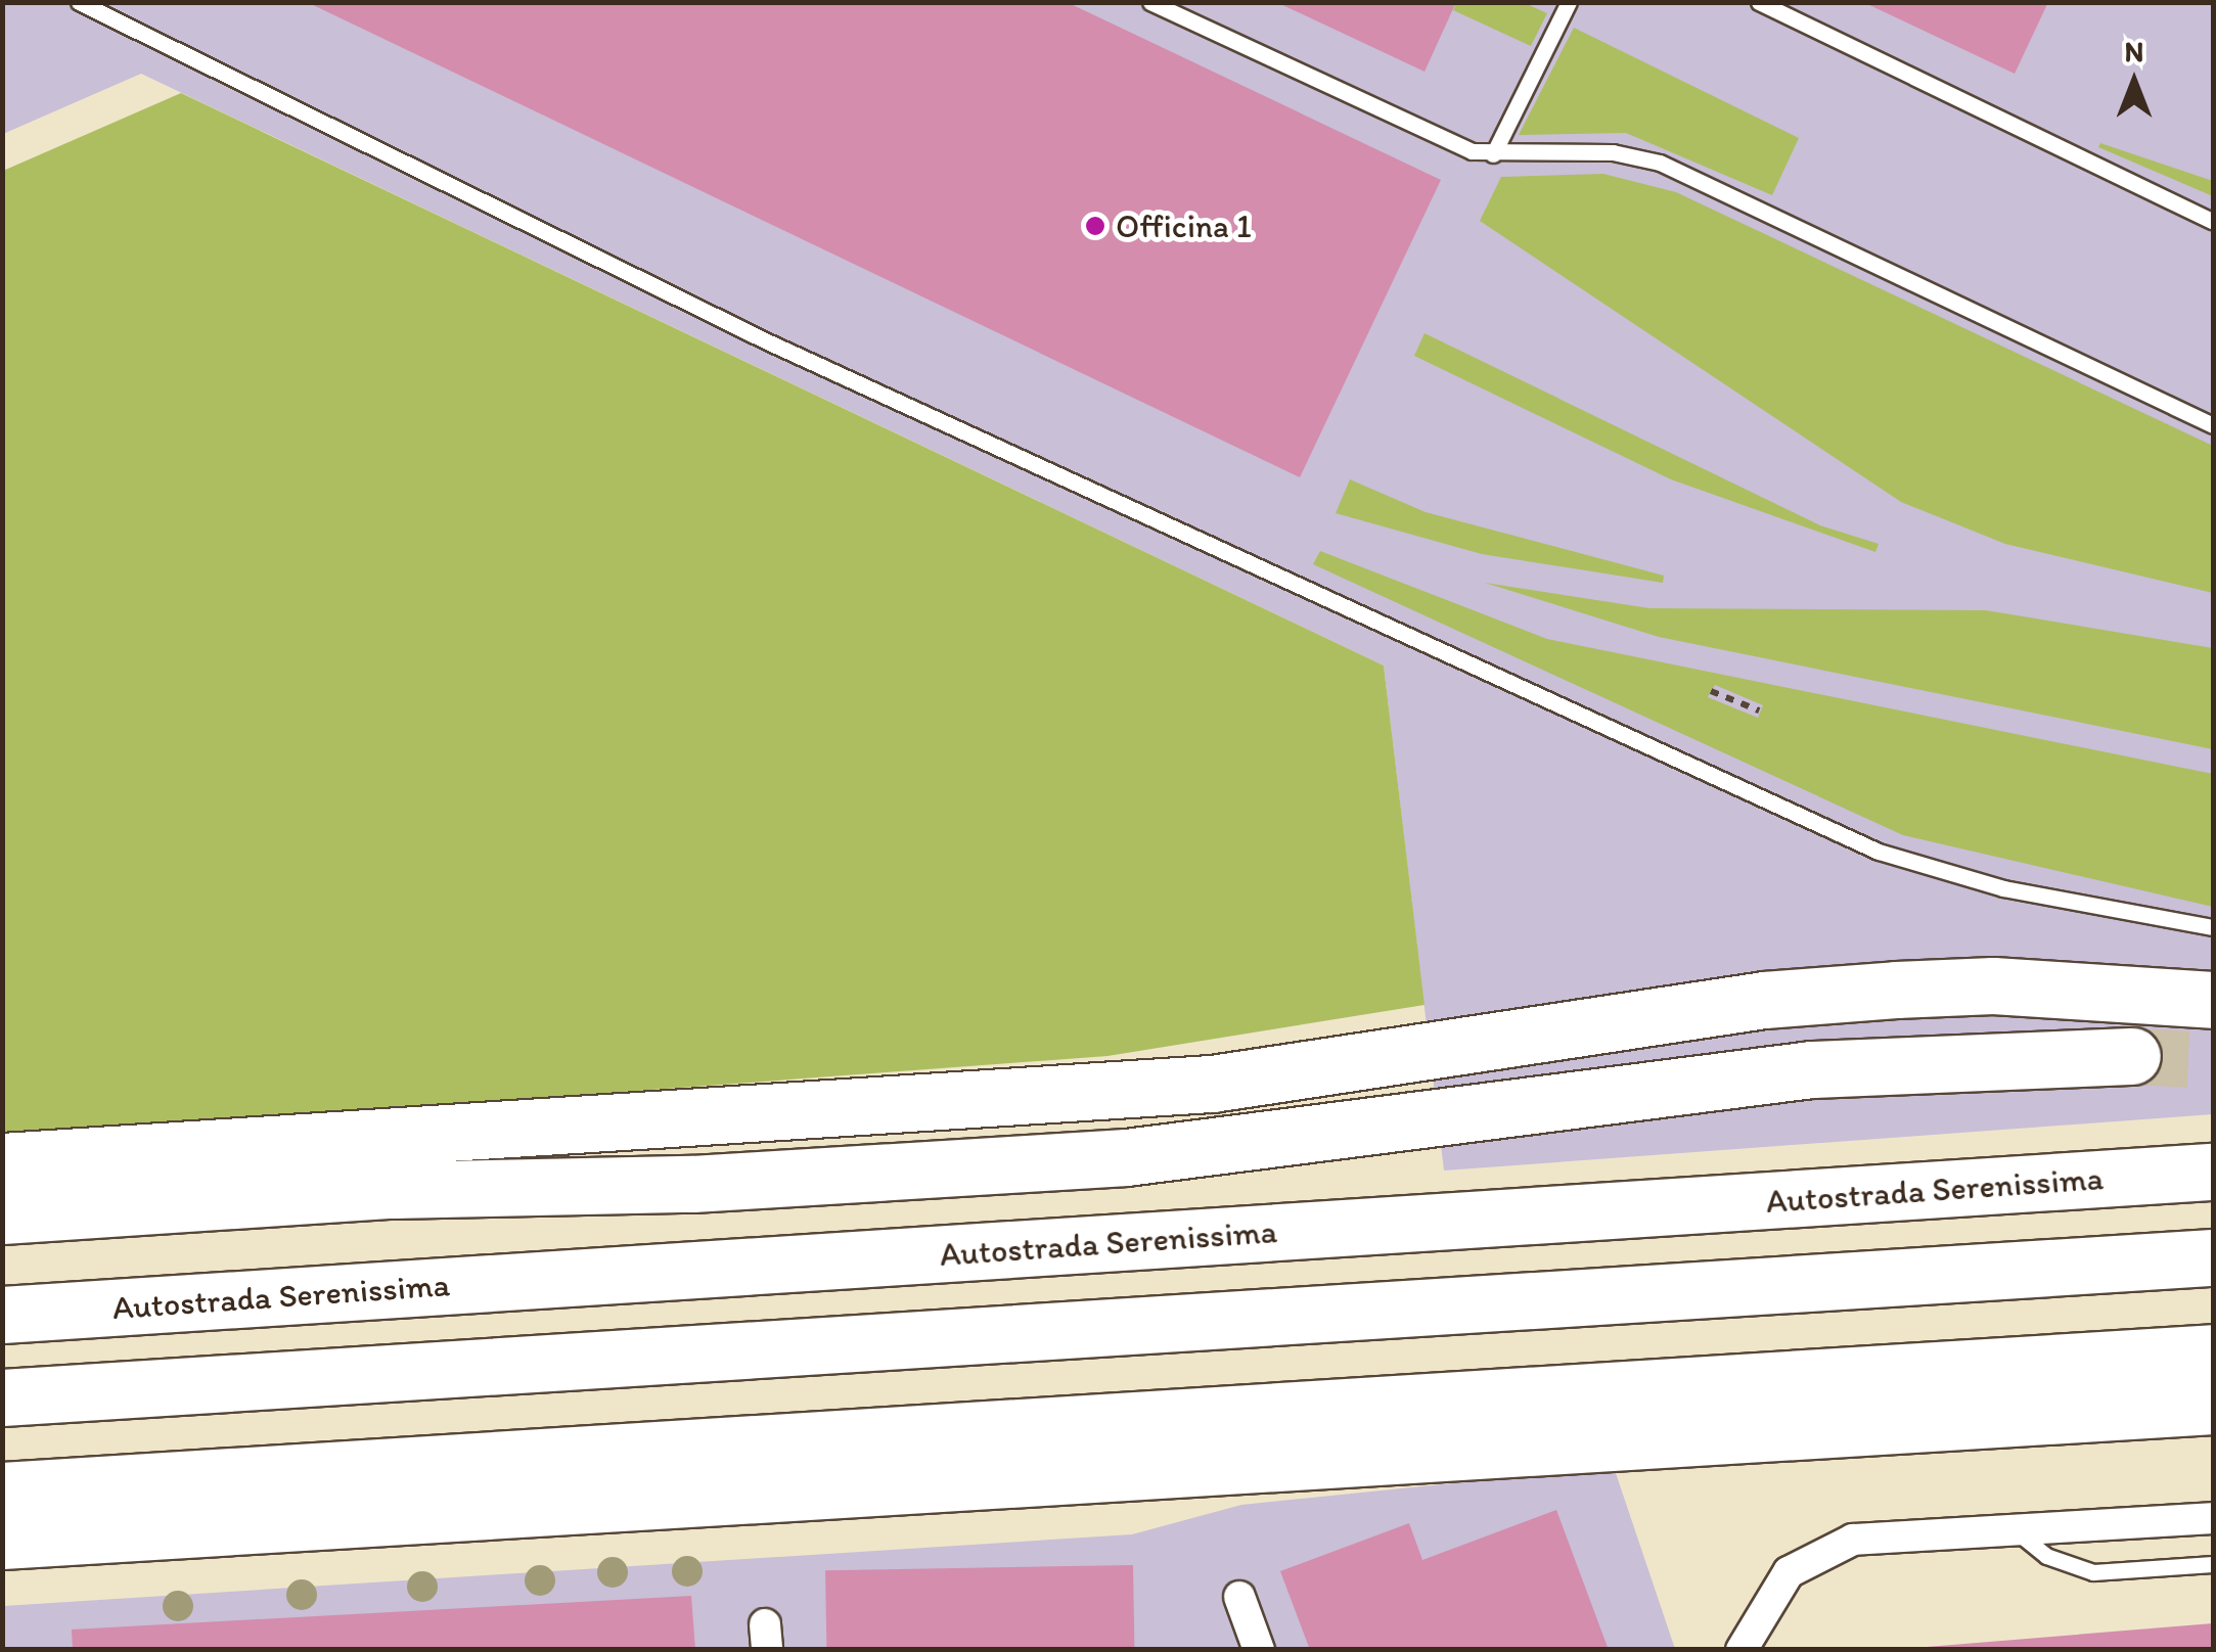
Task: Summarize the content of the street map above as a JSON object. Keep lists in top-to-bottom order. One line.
{"streets":{"highway":["Autostrada Serenissima"]},"places":["Officina 1"],"north":"top"}
